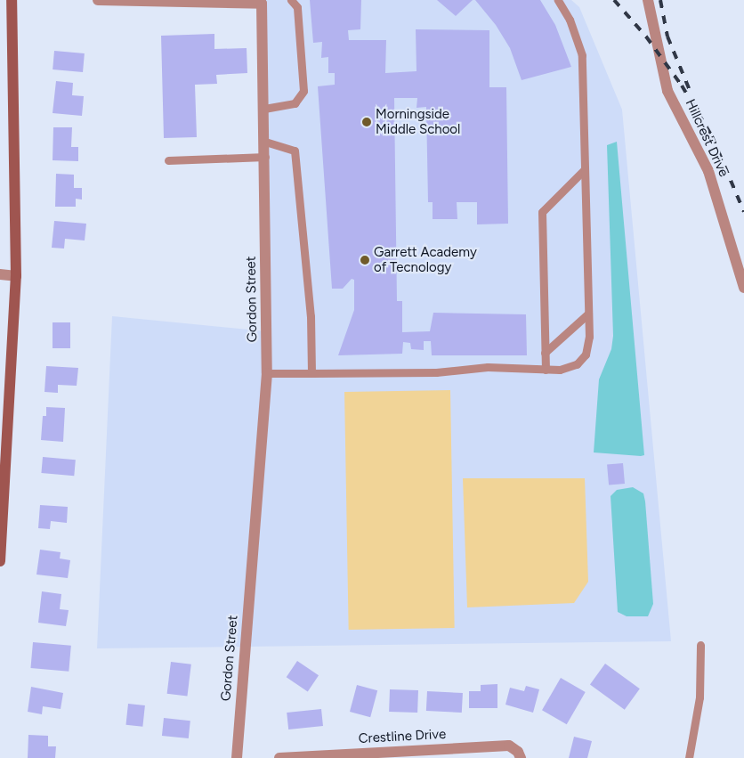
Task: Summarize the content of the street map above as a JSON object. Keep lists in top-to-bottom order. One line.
{"streets":{"street":["Hillcrest Drive","Gordon Street","Crestline Drive"]},"places":["Morningside Middle School","Garrett Academy of Tecnology"]}
